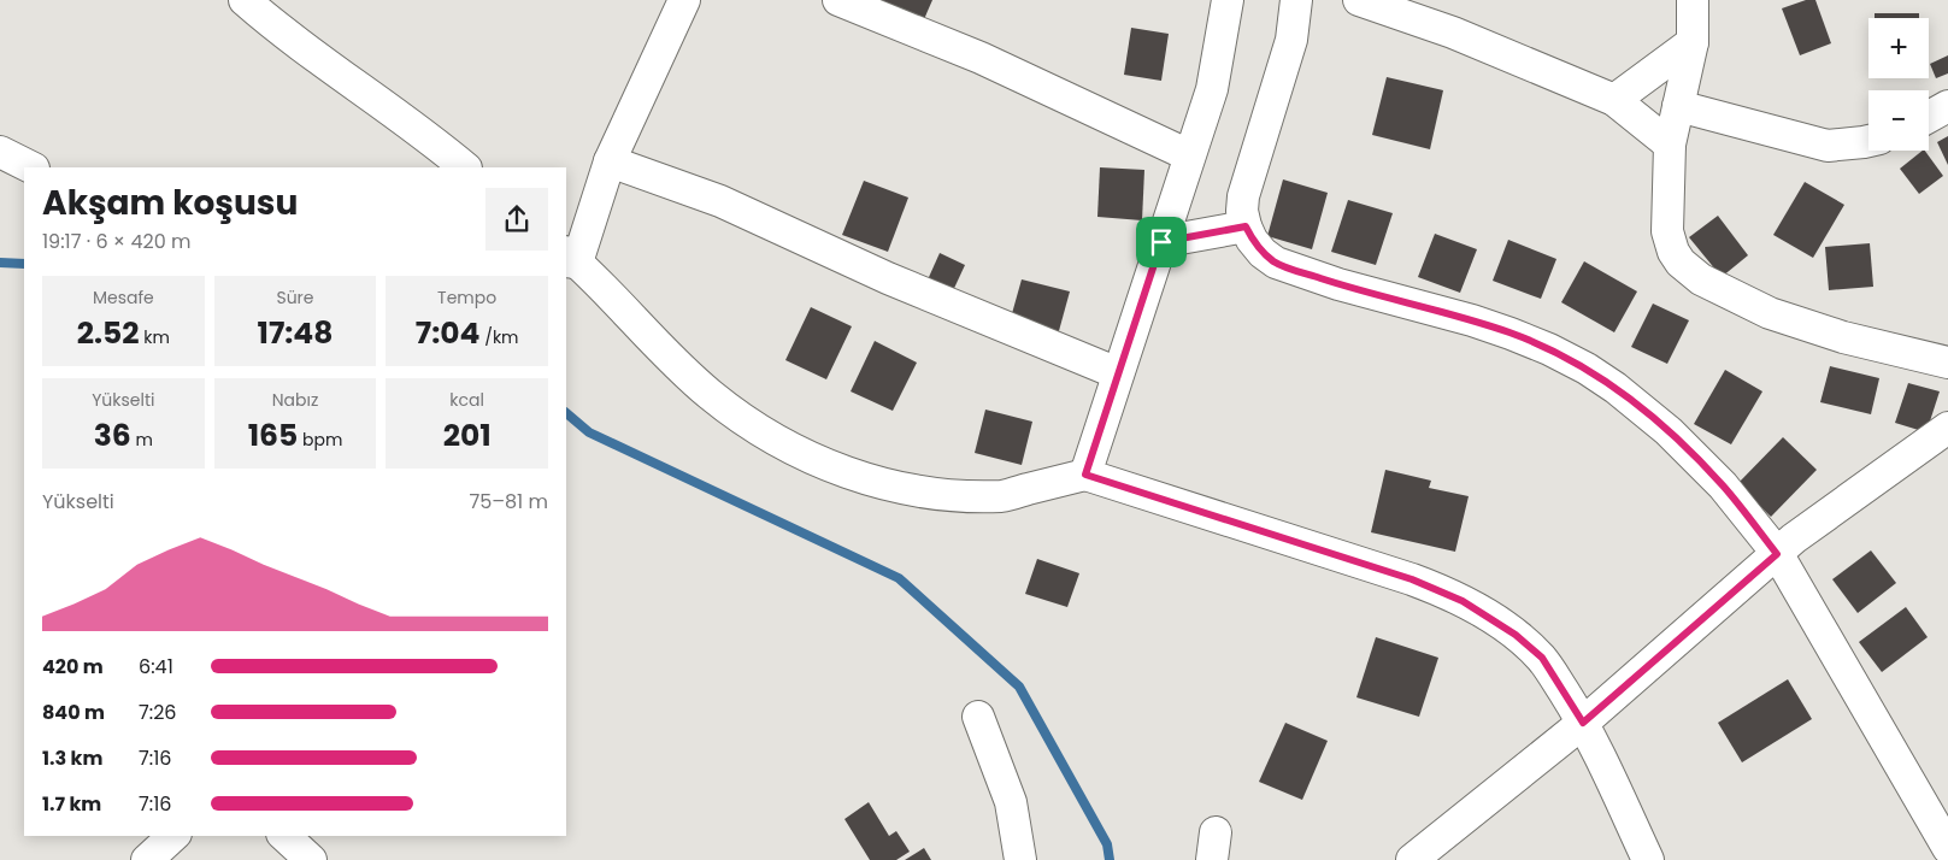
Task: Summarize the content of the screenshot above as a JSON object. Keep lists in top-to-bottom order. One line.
{"page":{"map_buttons":["+","−"],"heading":["Akşam koşusu","19:17 · 6 × 420 m"],"stats":[["Mesafe","2.52 km"],["Süre","17:48"],["Tempo","7:04 /km"],["Yükselti","36 m"],["Nabız","165 bpm"],["kcal","201"]],"chart":["Yükselti","75–81 m"],"list":[{"name":"420 m","note":"6:41"},{"name":"840 m","note":"7:26"},{"name":"1.3 km","note":"7:16"},{"name":"1.7 km","note":"7:16"}]}}
